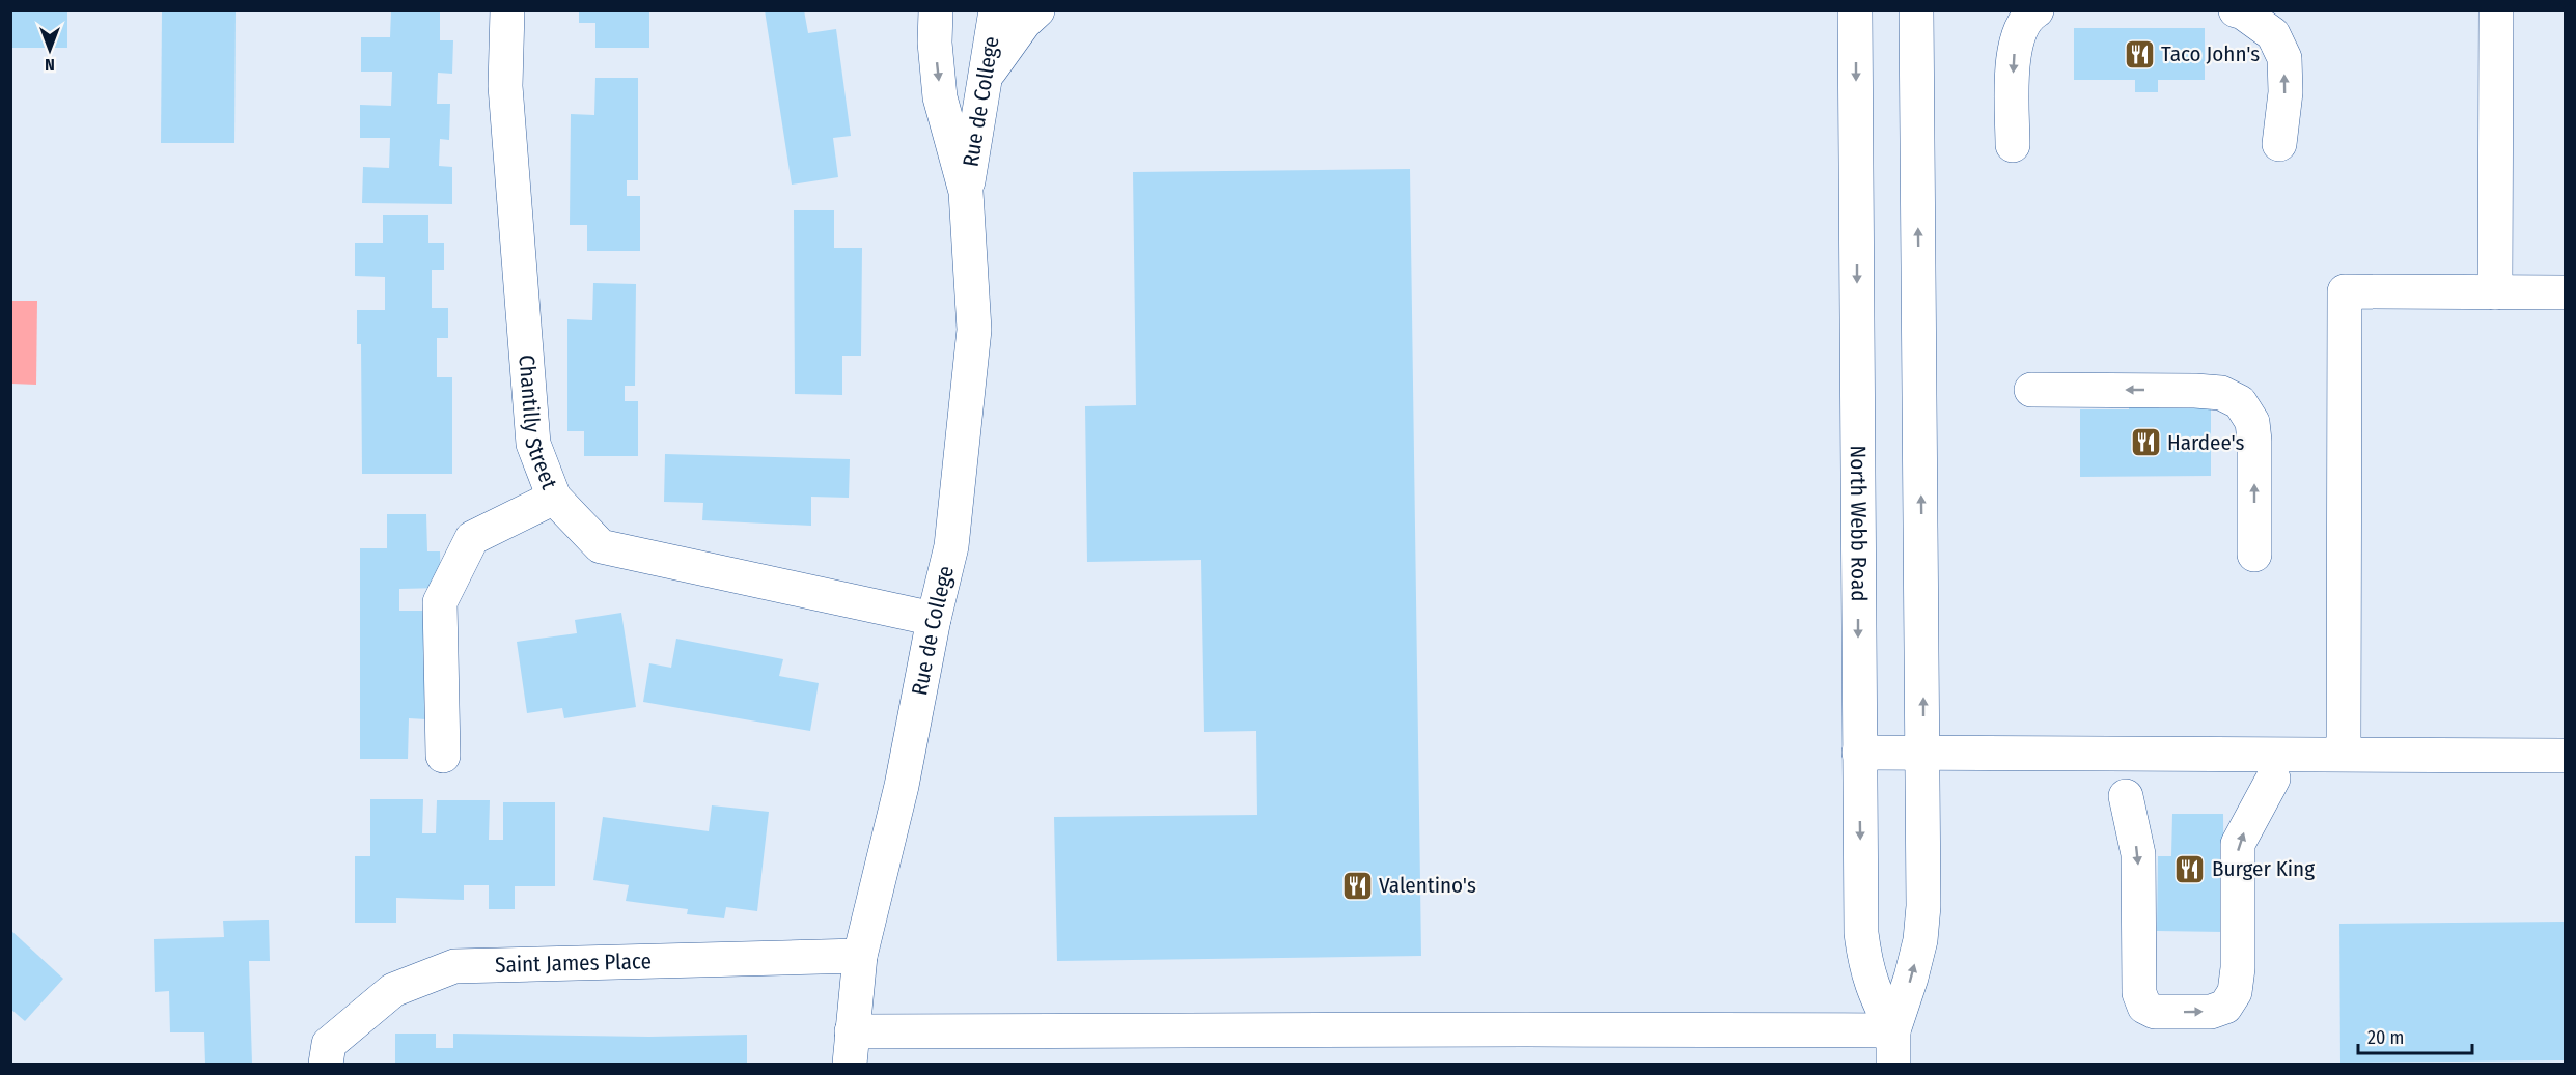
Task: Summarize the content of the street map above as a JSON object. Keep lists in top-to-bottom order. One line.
{"streets":{"street":["Rue de College","Chantilly Street","North Webb Road","Saint James Place"]},"crossings":[["Rue de College","Chantilly Street"],["Rue de College","Saint James Place"]],"places":{"restaurant":["Taco John's","Hardee's","Burger King","Valentino's"]},"scale_bar":"20 m","north":"bottom"}
